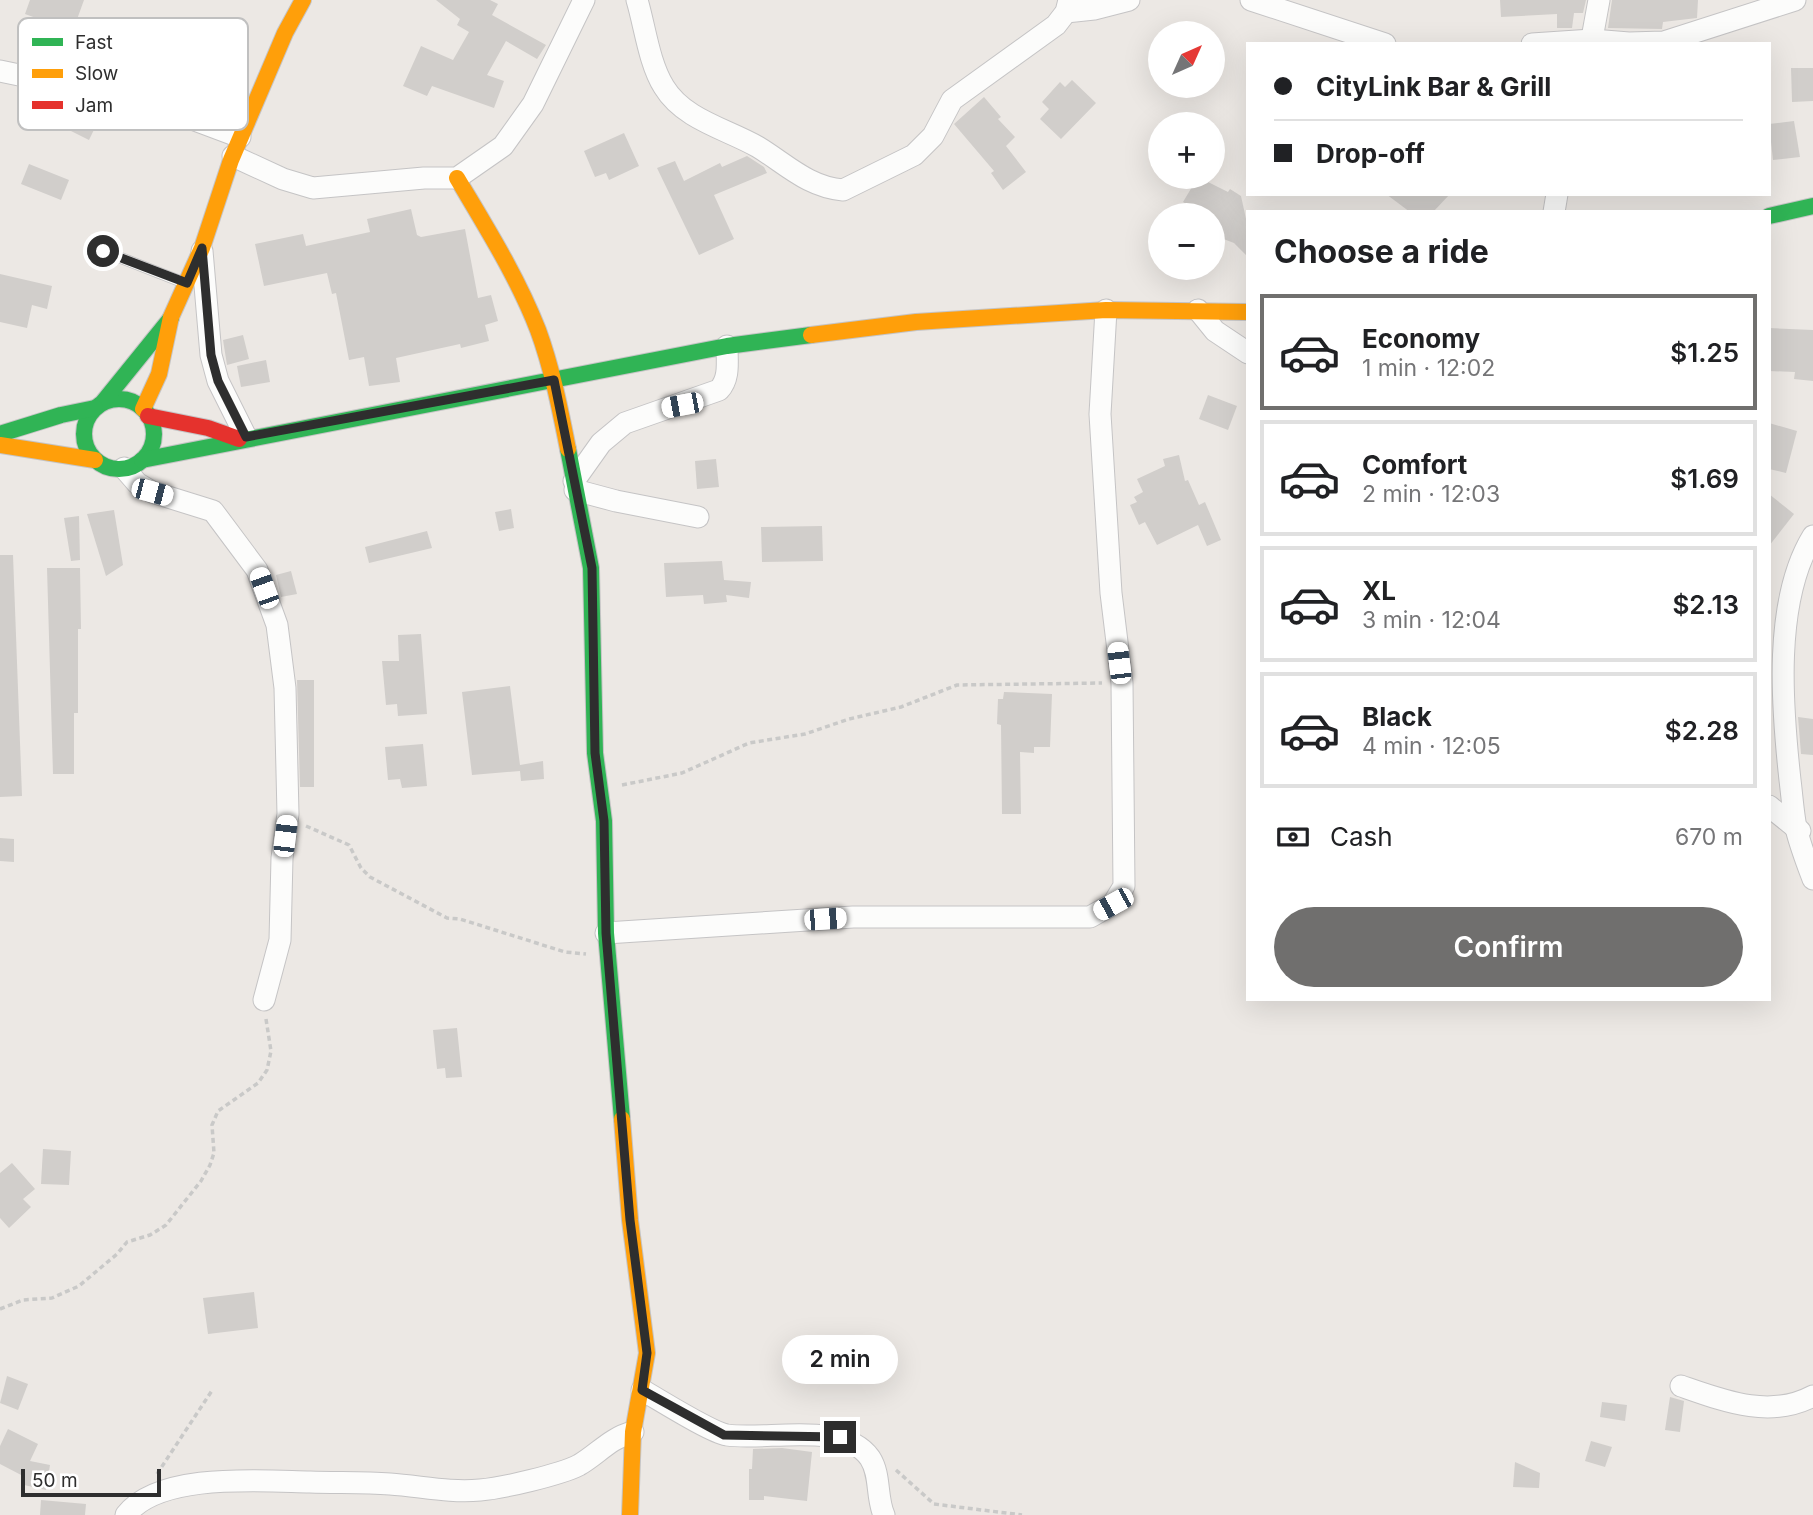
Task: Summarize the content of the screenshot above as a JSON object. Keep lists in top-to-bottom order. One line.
{"legend":["Fast","Slow","Jam"],"scale_bar":"50 m","north":"top right","page":{"map_buttons":["+","−"],"banner":["CityLink Bar & Grill","Drop-off"],"heading":"Choose a ride","list":[{"name":"Economy","note":"1 min · 12:02","value":"$1.25"},{"name":"Comfort","note":"2 min · 12:03","value":"$1.69"},{"name":"XL","note":"3 min · 12:04","value":"$2.13"},{"name":"Black","note":"4 min · 12:05","value":"$2.28"}],"pay":["Cash","670 m"],"buttons":"Confirm","bubble":"2 min","scale":"50 m"}}
